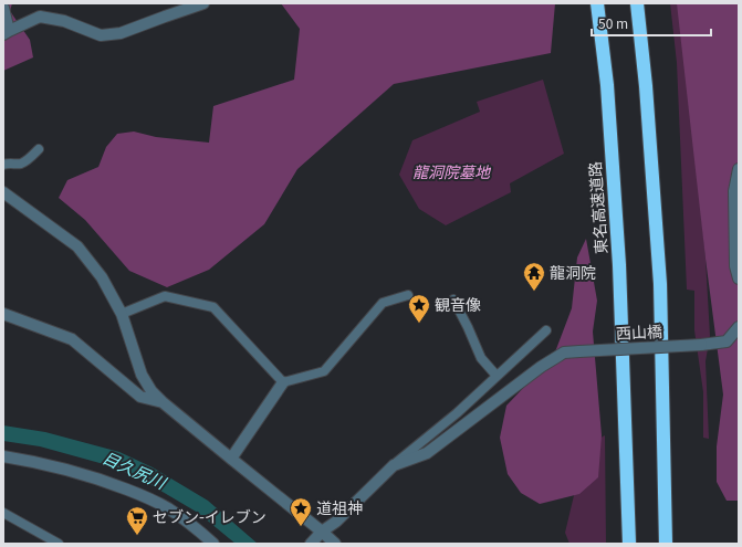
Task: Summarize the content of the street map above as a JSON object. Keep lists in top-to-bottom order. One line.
{"streets":{"highway":["東名高速道路"],"street":["西山橋"]},"water":["目久尻川"],"parks":["龍洞院墓地"],"places":{"temple":["龍洞院"],"place":["観音像","道祖神"],"supermarket":["セブン-イレブン"]},"scale_bar":"50 m"}
